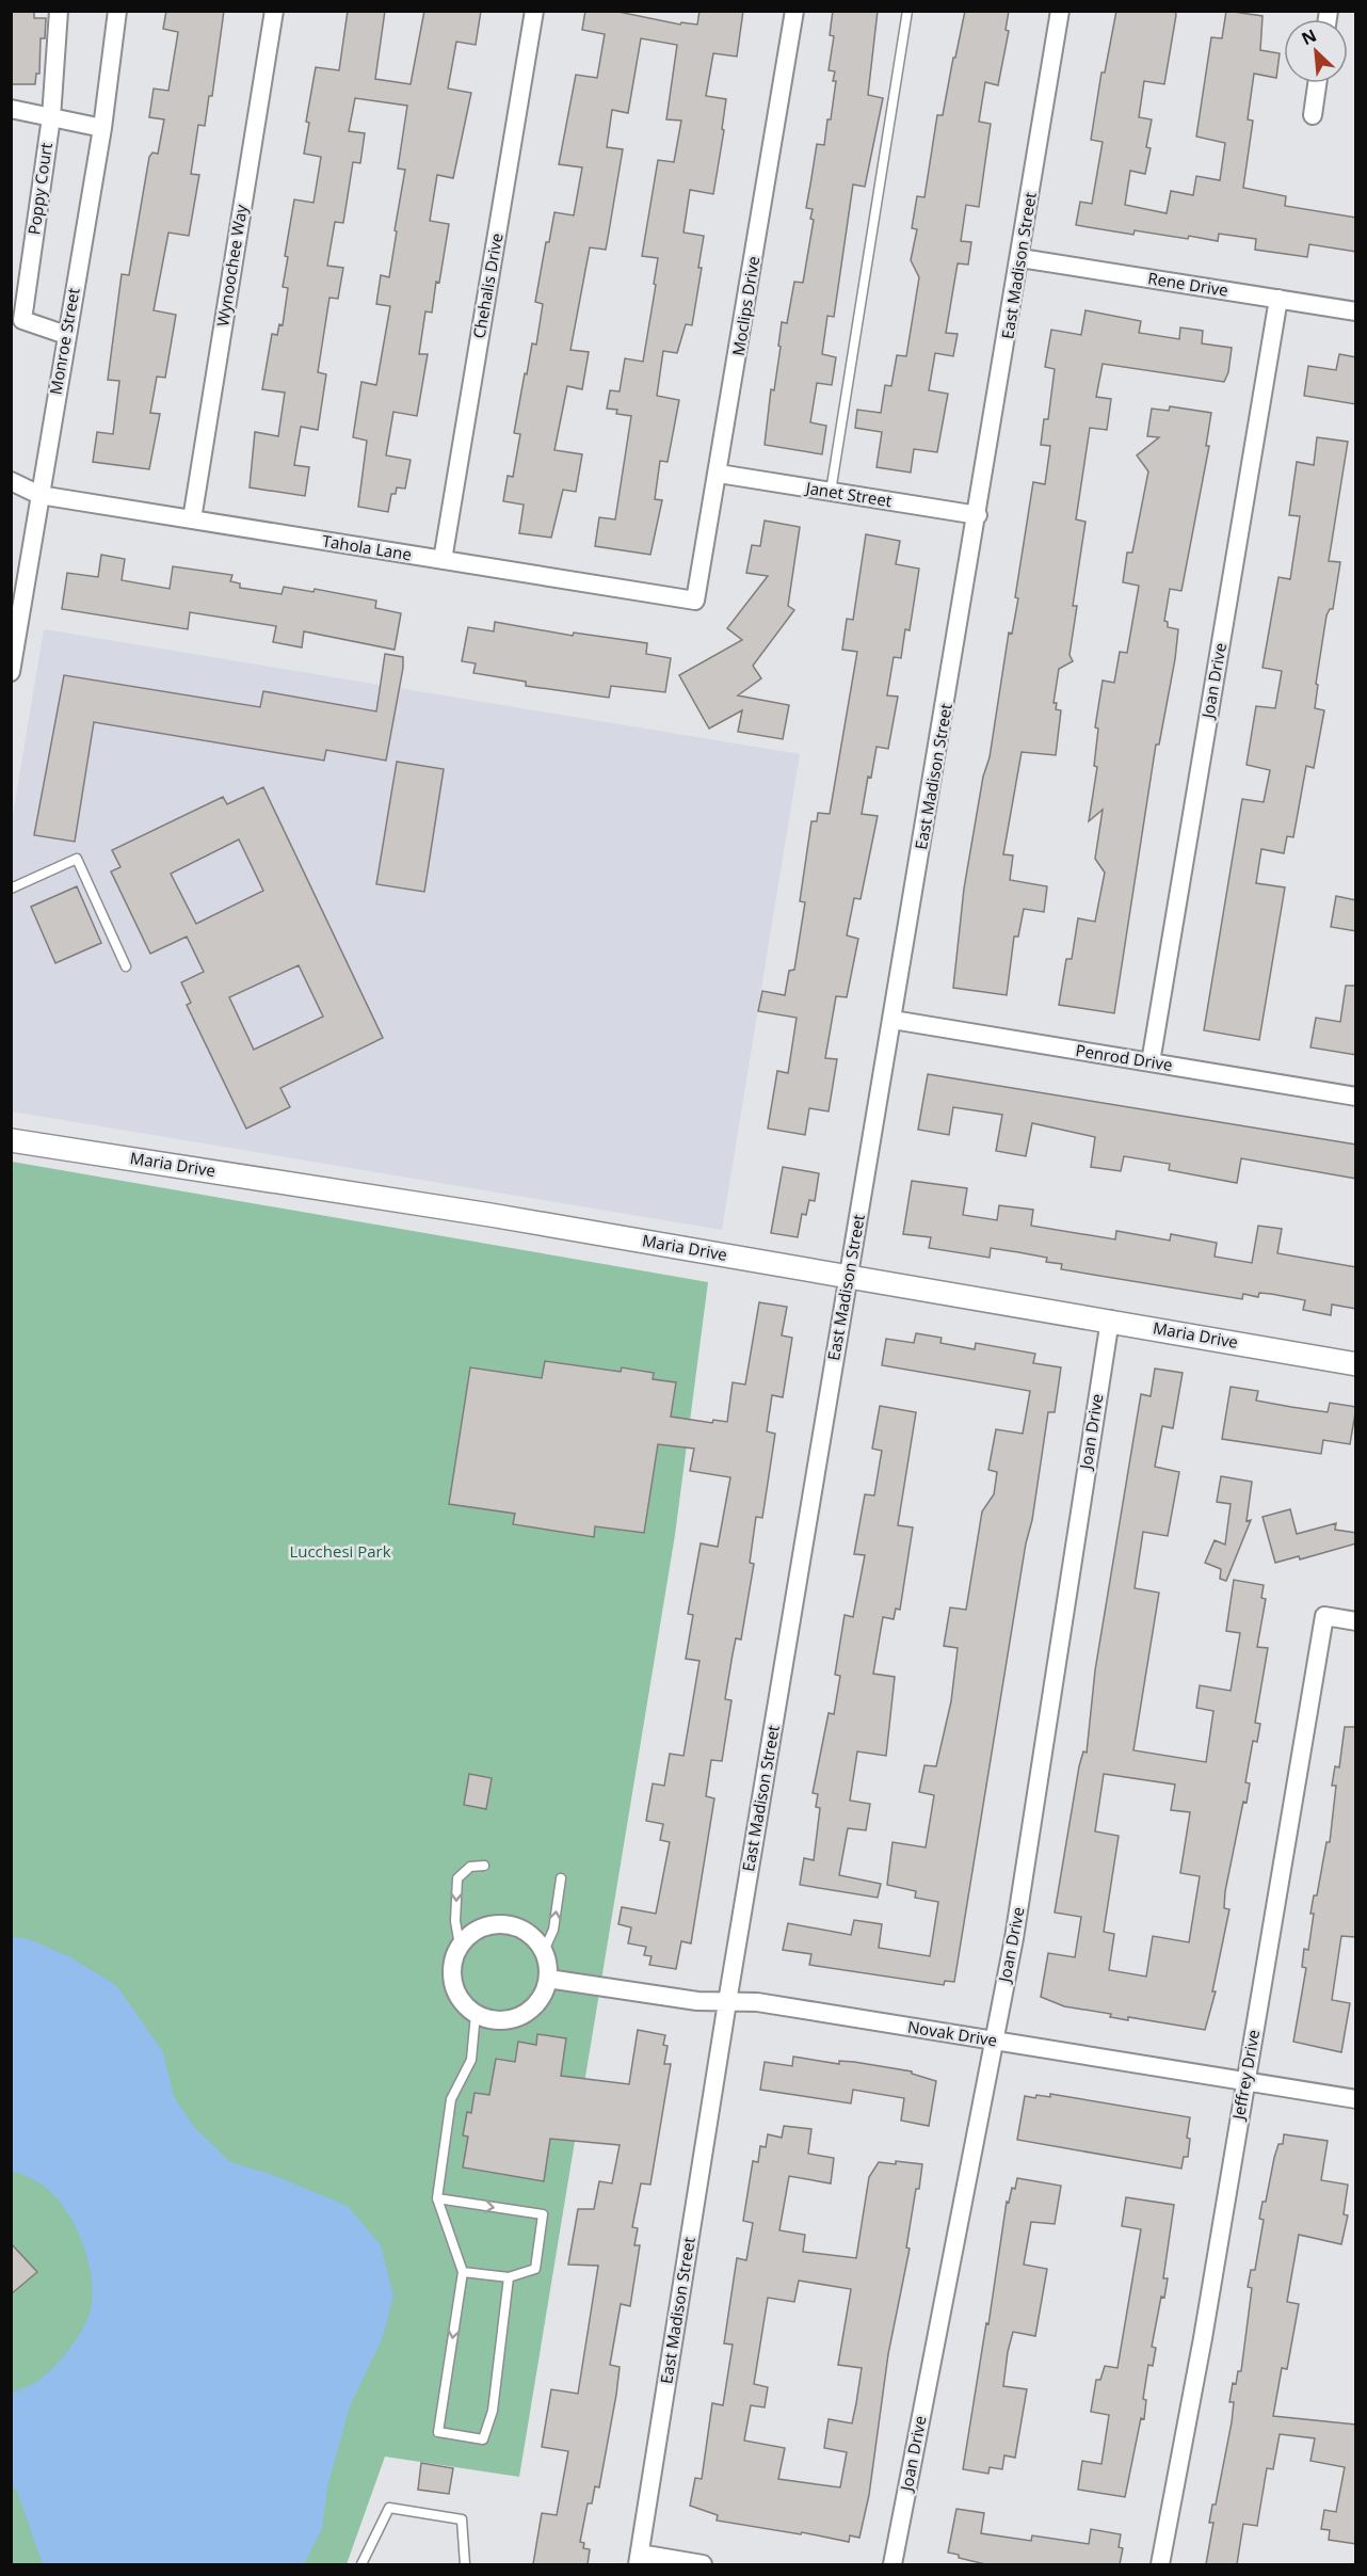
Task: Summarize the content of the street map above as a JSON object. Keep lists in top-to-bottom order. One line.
{"streets":{"street":["Poppy Court","Wynoochee Way","East Madison Street","Rene Drive","Chehalis Drive","Moclips Drive","Monroe Street","Janet Street","Tahola Lane","Joan Drive","Penrod Drive","Maria Drive","Novak Drive","Jeffrey Drive"]},"crossings":[["Poppy Court","Monroe Street"],["Wynoochee Way","Tahola Lane"],["East Madison Street","Rene Drive"],["East Madison Street","Janet Street"],["East Madison Street","Penrod Drive"],["East Madison Street","Maria Drive"],["East Madison Street","Novak Drive"],["Rene Drive","Joan Drive"],["Chehalis Drive","Tahola Lane"],["Moclips Drive","Janet Street"],["Moclips Drive","Tahola Lane"],["Monroe Street","Tahola Lane"],["Joan Drive","Penrod Drive"],["Joan Drive","Maria Drive"],["Joan Drive","Novak Drive"],["Novak Drive","Jeffrey Drive"]],"parks":["Lucchesi Park"],"north":"top left"}
